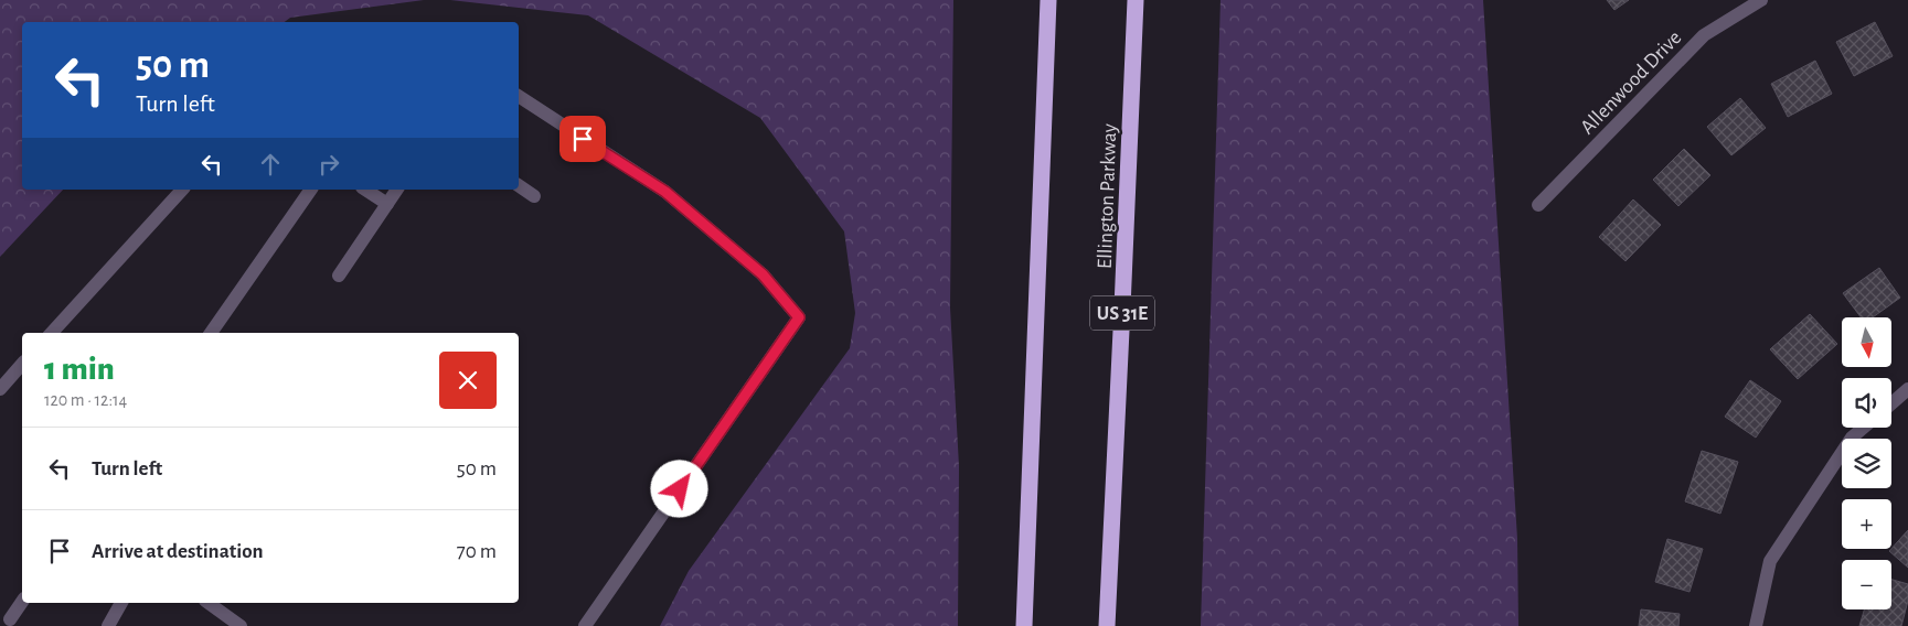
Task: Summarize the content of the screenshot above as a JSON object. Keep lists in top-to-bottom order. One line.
{"streets":{"highway":["Ellington Parkway","US 31E"],"street":["Allenwood Drive"]},"north":"bottom","page":{"turn":["50 m","Turn left"],"map_buttons":["+","−"],"heading":["1 min","120 m · 12:14"],"list":[{"name":"Turn left","value":"50 m"},{"name":"Arrive at destination","value":"70 m"}]}}
